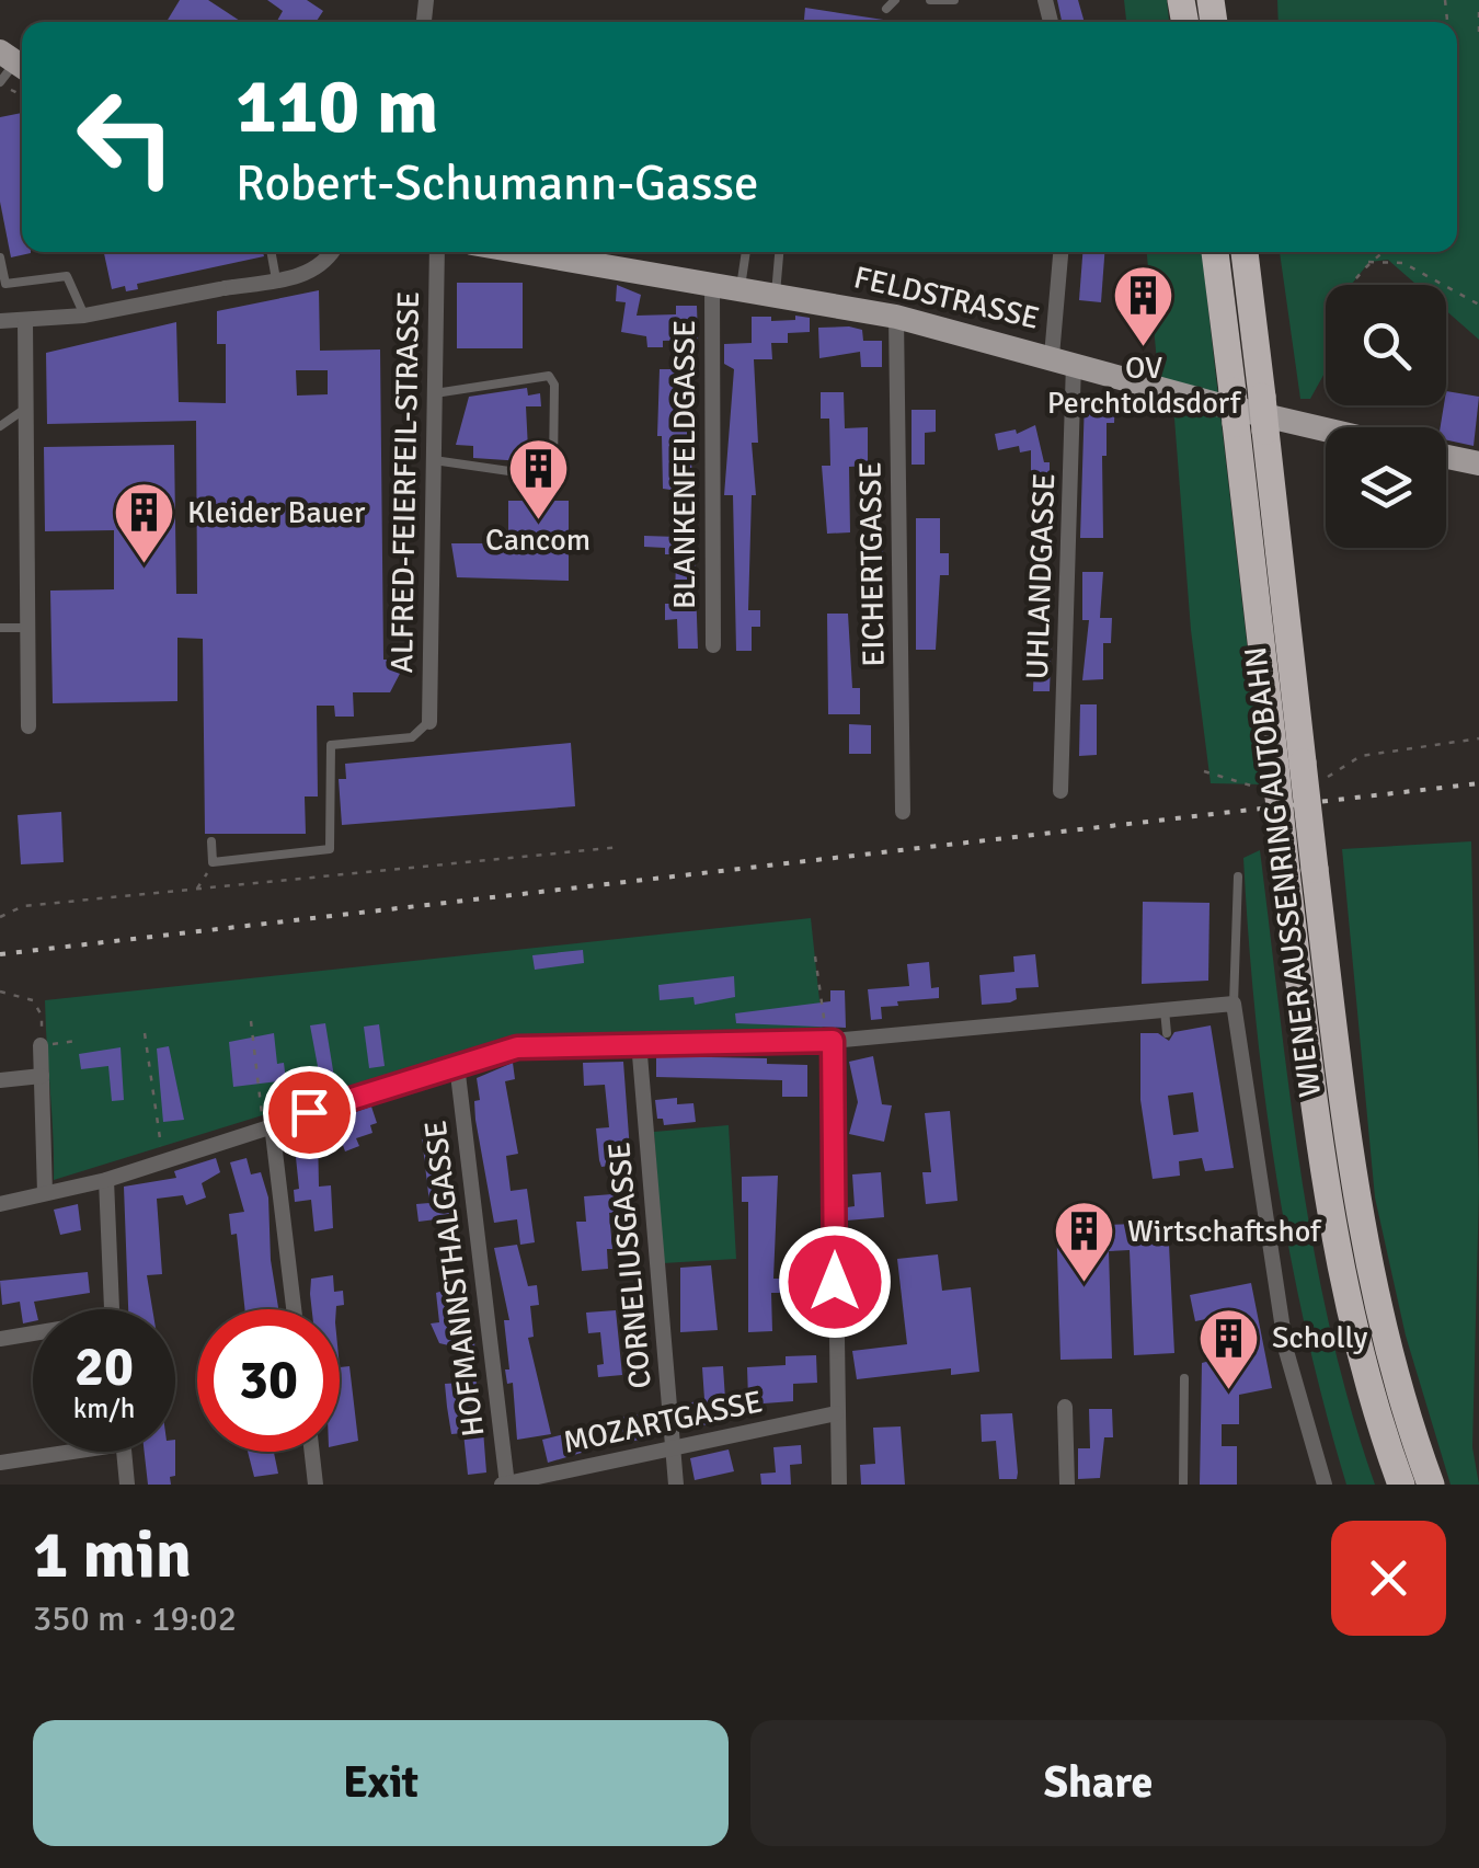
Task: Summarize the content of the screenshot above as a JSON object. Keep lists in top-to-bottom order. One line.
{"streets":{"highway":["WIENER AUSSENRING AUTOBAHN"],"main road":["FELDSTRASSE"],"street":["BLANKENFELDGASSE","ALFRED-FEIERFEIL-STRASSE","EICHERTGASSE","UHLANDGASSE","CORNELIUSGASSE","HOFMANNSTHALGASSE","MOZARTGASSE"]},"crossings":[["FELDSTRASSE","BLANKENFELDGASSE"],["FELDSTRASSE","EICHERTGASSE"],["FELDSTRASSE","UHLANDGASSE"],["CORNELIUSGASSE","MOZARTGASSE"],["HOFMANNSTHALGASSE","MOZARTGASSE"]],"places":{"building":["OV Perchtoldsdorf","Cancom","Kleider Bauer","Wirtschaftshof","Scholly"]},"page":{"turn":["110 m","Robert-Schumann-Gasse"],"speed":"20 km/h","limit":"30","heading":["1 min","350 m · 19:02"],"buttons":["Exit","Share"]}}
